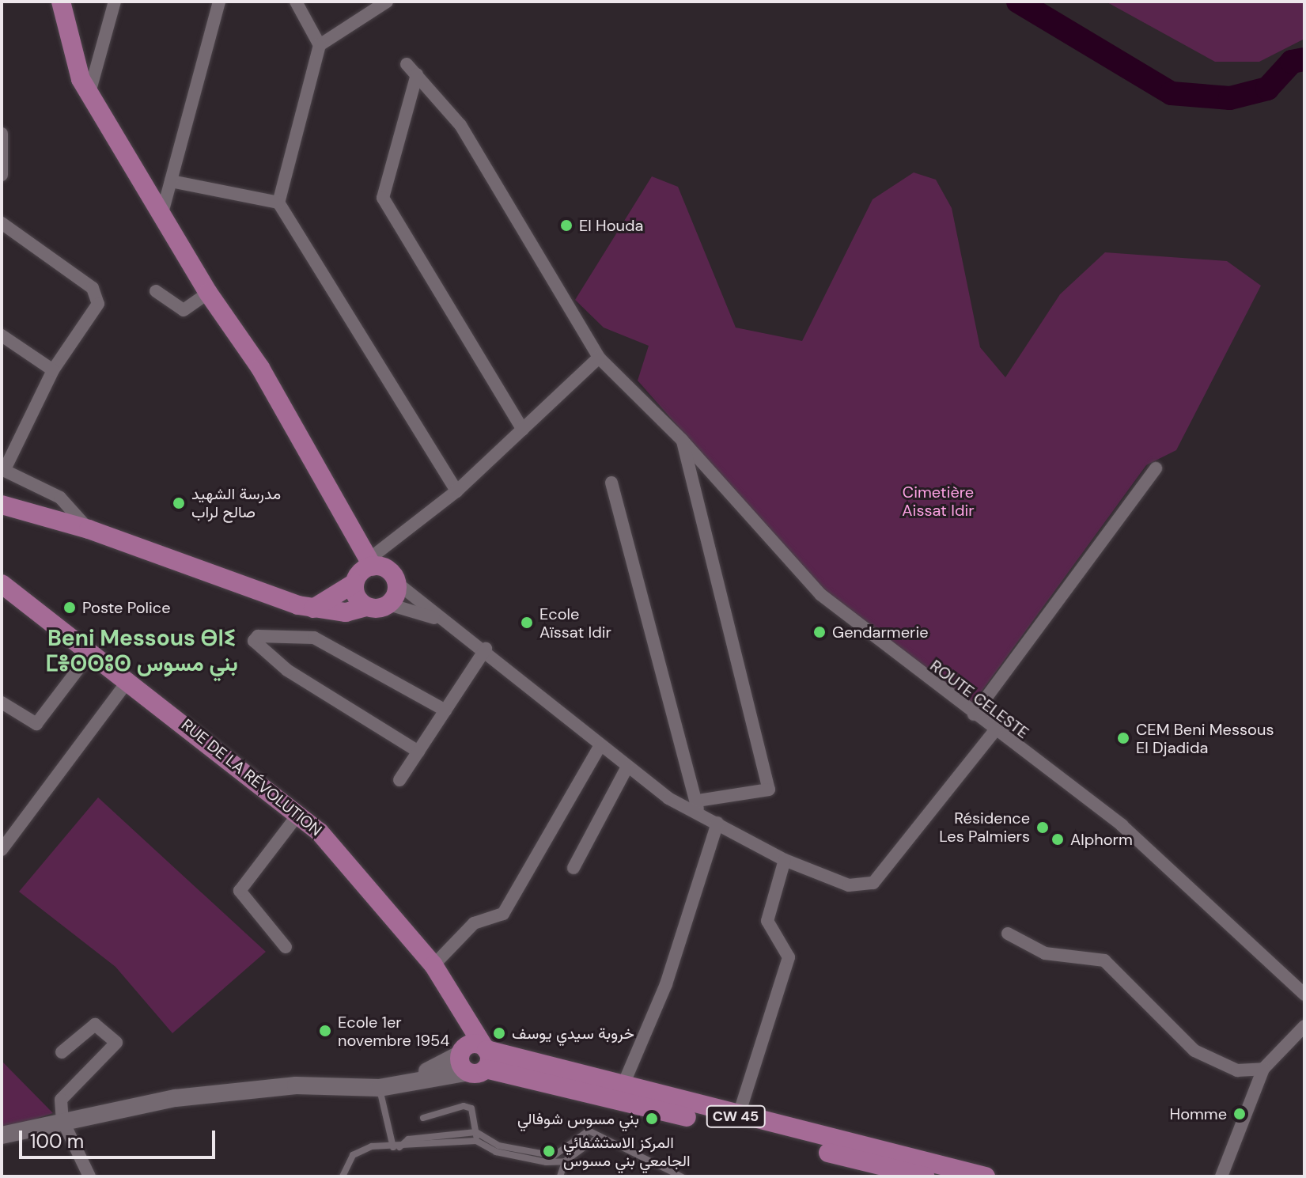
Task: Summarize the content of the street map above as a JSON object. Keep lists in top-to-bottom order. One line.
{"streets":{"main road":["RUE DE LA RÉVOLUTION","CW 45"],"street":["ROUTE CELESTE"]},"crossings":[["RUE DE LA RÉVOLUTION","CW 45"]],"districts":["Beni Messous ⴱⵏⵉ ⵎⴻⵙⵙⵓⵙ بني مسوس"],"parks":["Cimetière Aissat Idir"],"places":["El Houda","مدرسة الشهيد صالح لراب","Poste Police","Ecole Aïssat Idir","Gendarmerie","CEM Beni Messous El Djadida","Résidence Les Palmiers","Alphorm","Ecole 1er novembre 1954","خروبة سيدي يوسف","Homme","بني مسوس شوفالي","المركز الاستشفائي الجامعي بني مسوس"],"scale_bar":"100 m"}
